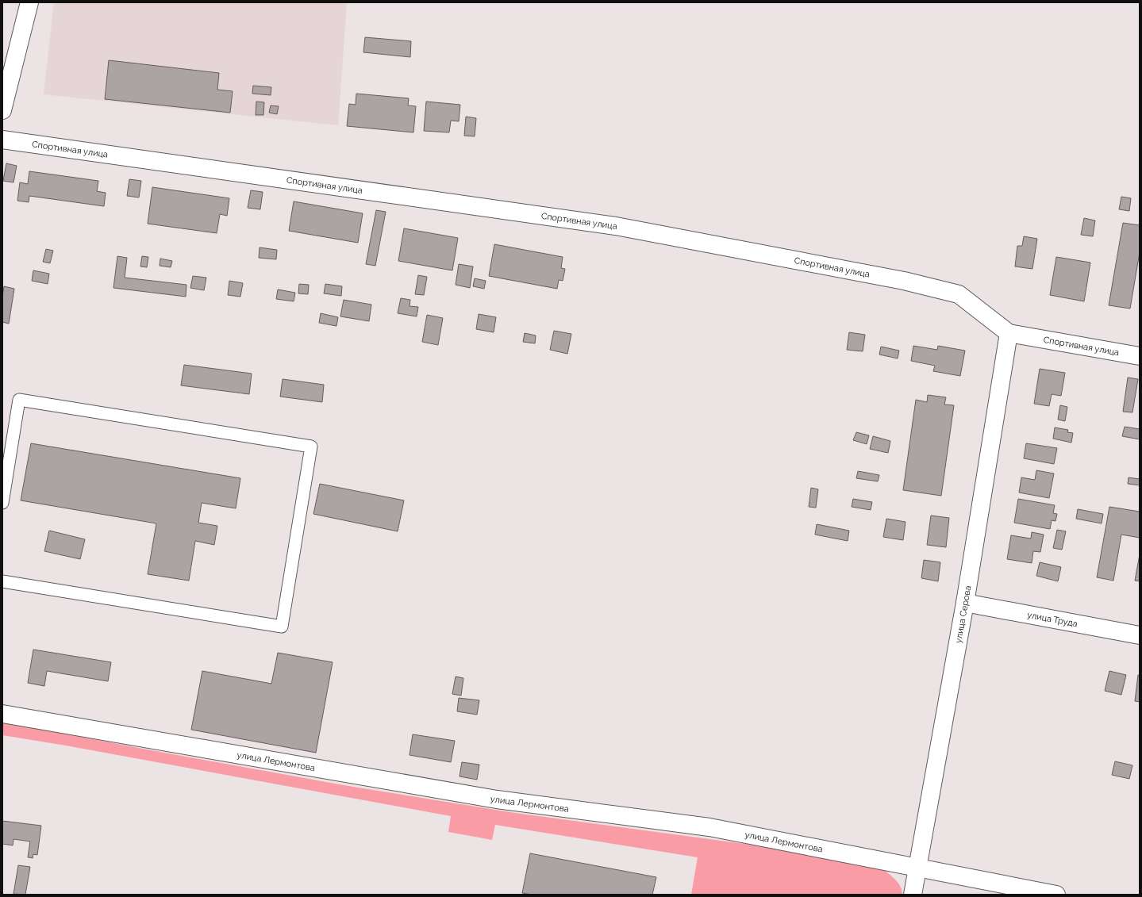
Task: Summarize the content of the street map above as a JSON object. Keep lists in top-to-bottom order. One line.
{"streets":{"street":["Спортивная улица","улица Серова","улица Труда","улица Лермонтова"]},"crossings":[["Спортивная улица","улица Серова"],["улица Серова","улица Труда"],["улица Серова","улица Лермонтова"]]}
